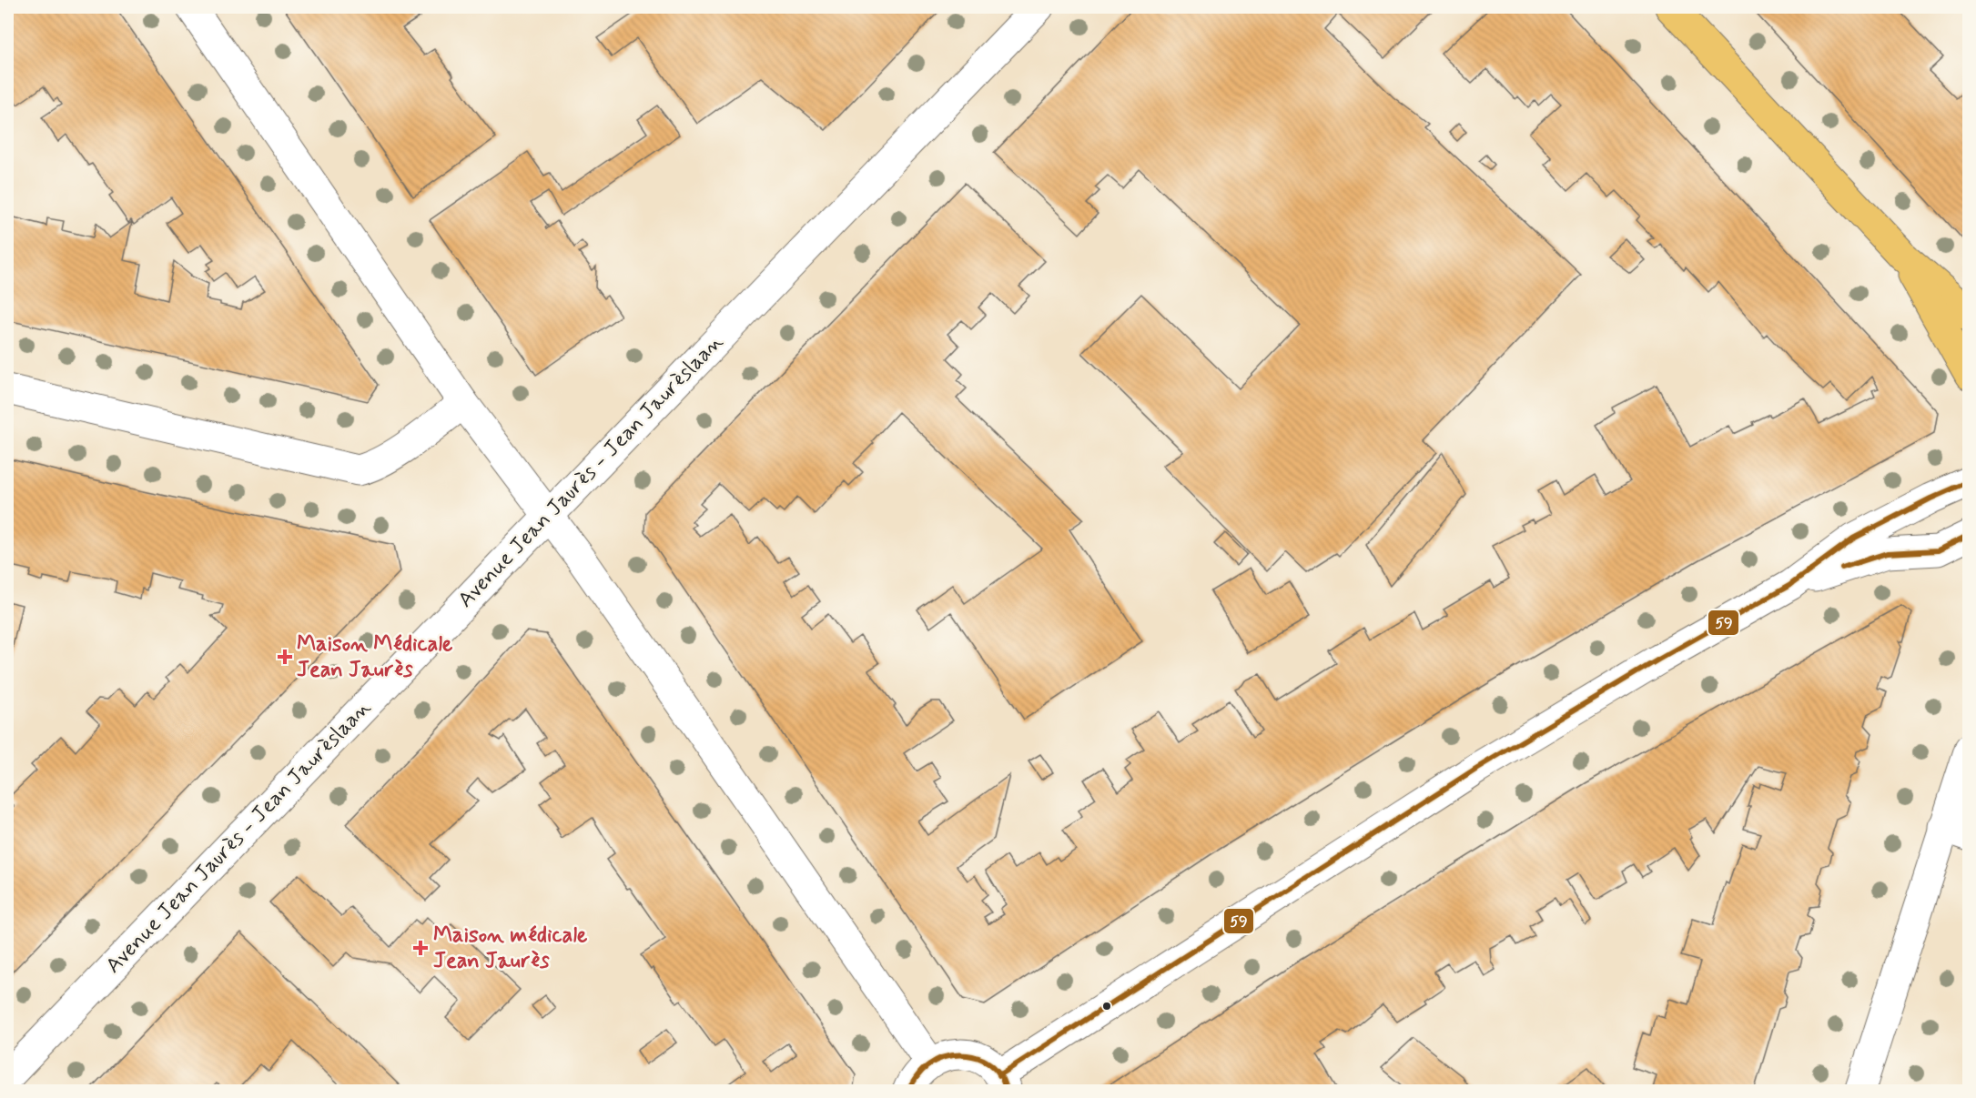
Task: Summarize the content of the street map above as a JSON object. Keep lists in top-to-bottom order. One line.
{"streets":{"street":["Avenue Jean Jaurès - Jean Jaurèslaan"]},"places":{"health":["Maison Médicale Jean Jaurès","Maison médicale Jean Jaurès"]},"lines":["transit line 59"]}
